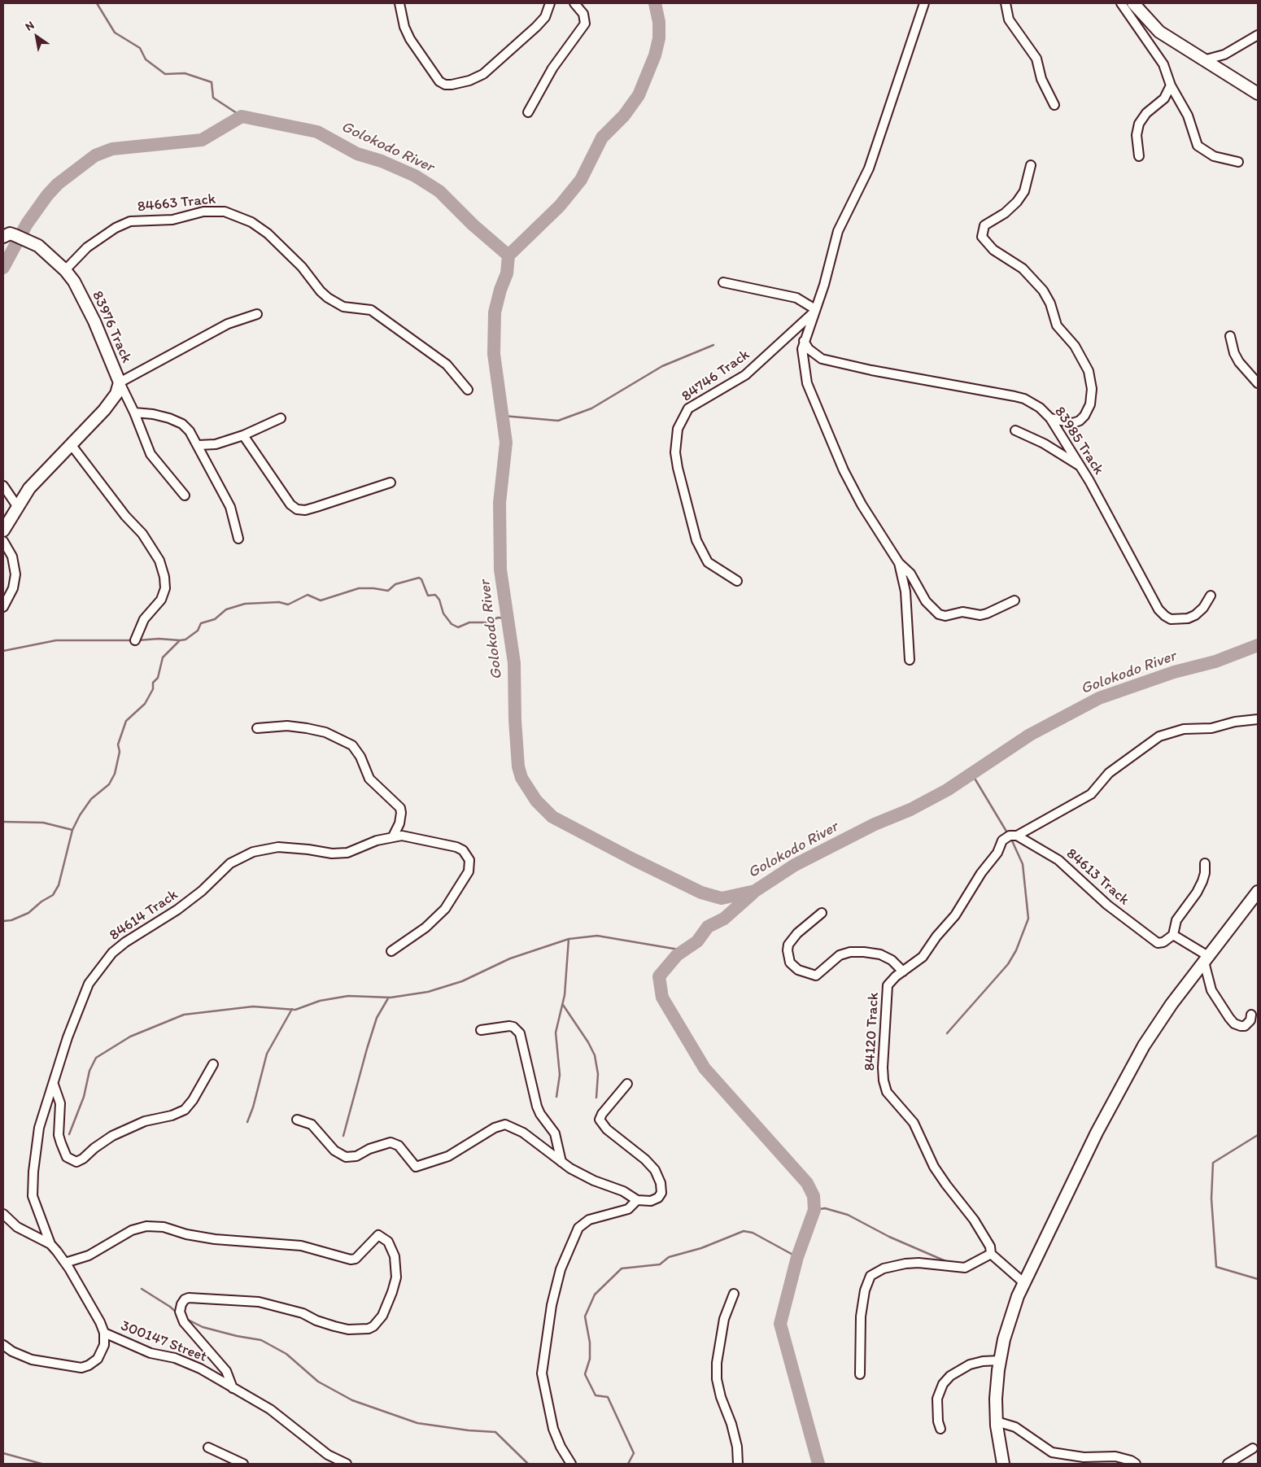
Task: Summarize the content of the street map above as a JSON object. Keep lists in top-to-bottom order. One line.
{"streets":{"street":["84663 Track","83976 Track","84746 Track","83985 Track","84613 Track","84614 Track","84120 Track","300147 Street"]},"crossings":[["84663 Track","83976 Track"],["84613 Track","84120 Track"],["84614 Track","300147 Street"]],"water":["Golokodo River"],"north":"top left"}
